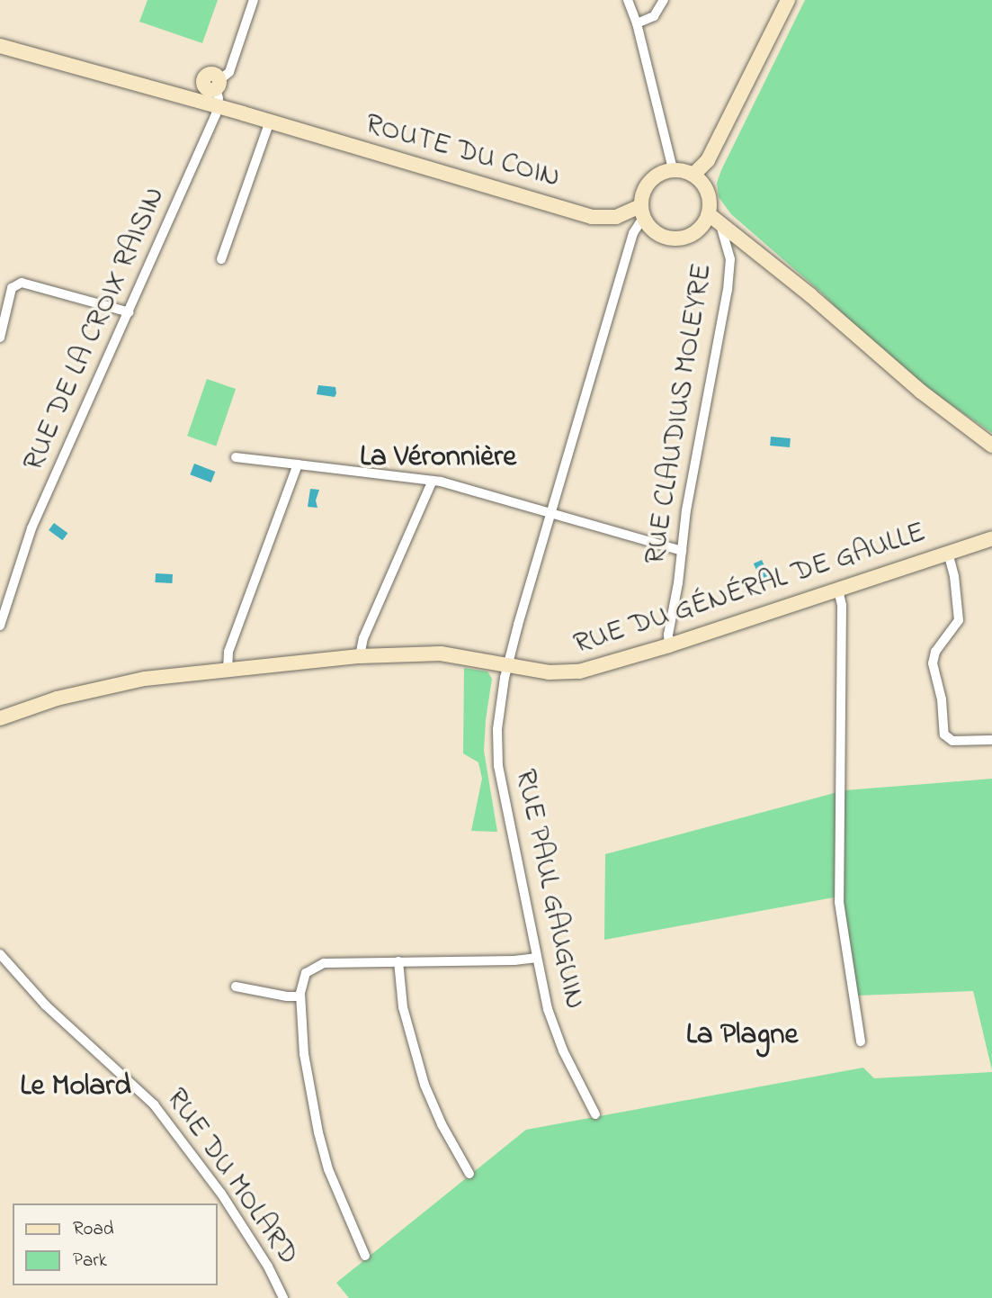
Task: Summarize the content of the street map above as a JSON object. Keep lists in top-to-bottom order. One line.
{"streets":{"main road":["ROUTE DU COIN","RUE DU GÉNÉRAL DE GAULLE"],"street":["RUE DE LA CROIX RAISIN","RUE CLAUDIUS MOLEYRE","RUE PAUL GAUGUIN","RUE DU MOLARD"]},"crossings":[["ROUTE DU COIN","RUE DE LA CROIX RAISIN"],["ROUTE DU COIN","RUE PAUL GAUGUIN"],["RUE CLAUDIUS MOLEYRE","RUE DU GÉNÉRAL DE GAULLE"],["RUE DU GÉNÉRAL DE GAULLE","RUE PAUL GAUGUIN"]],"districts":["La Véronnière","La Plagne","Le Molard"],"legend":["Road","Park"]}
